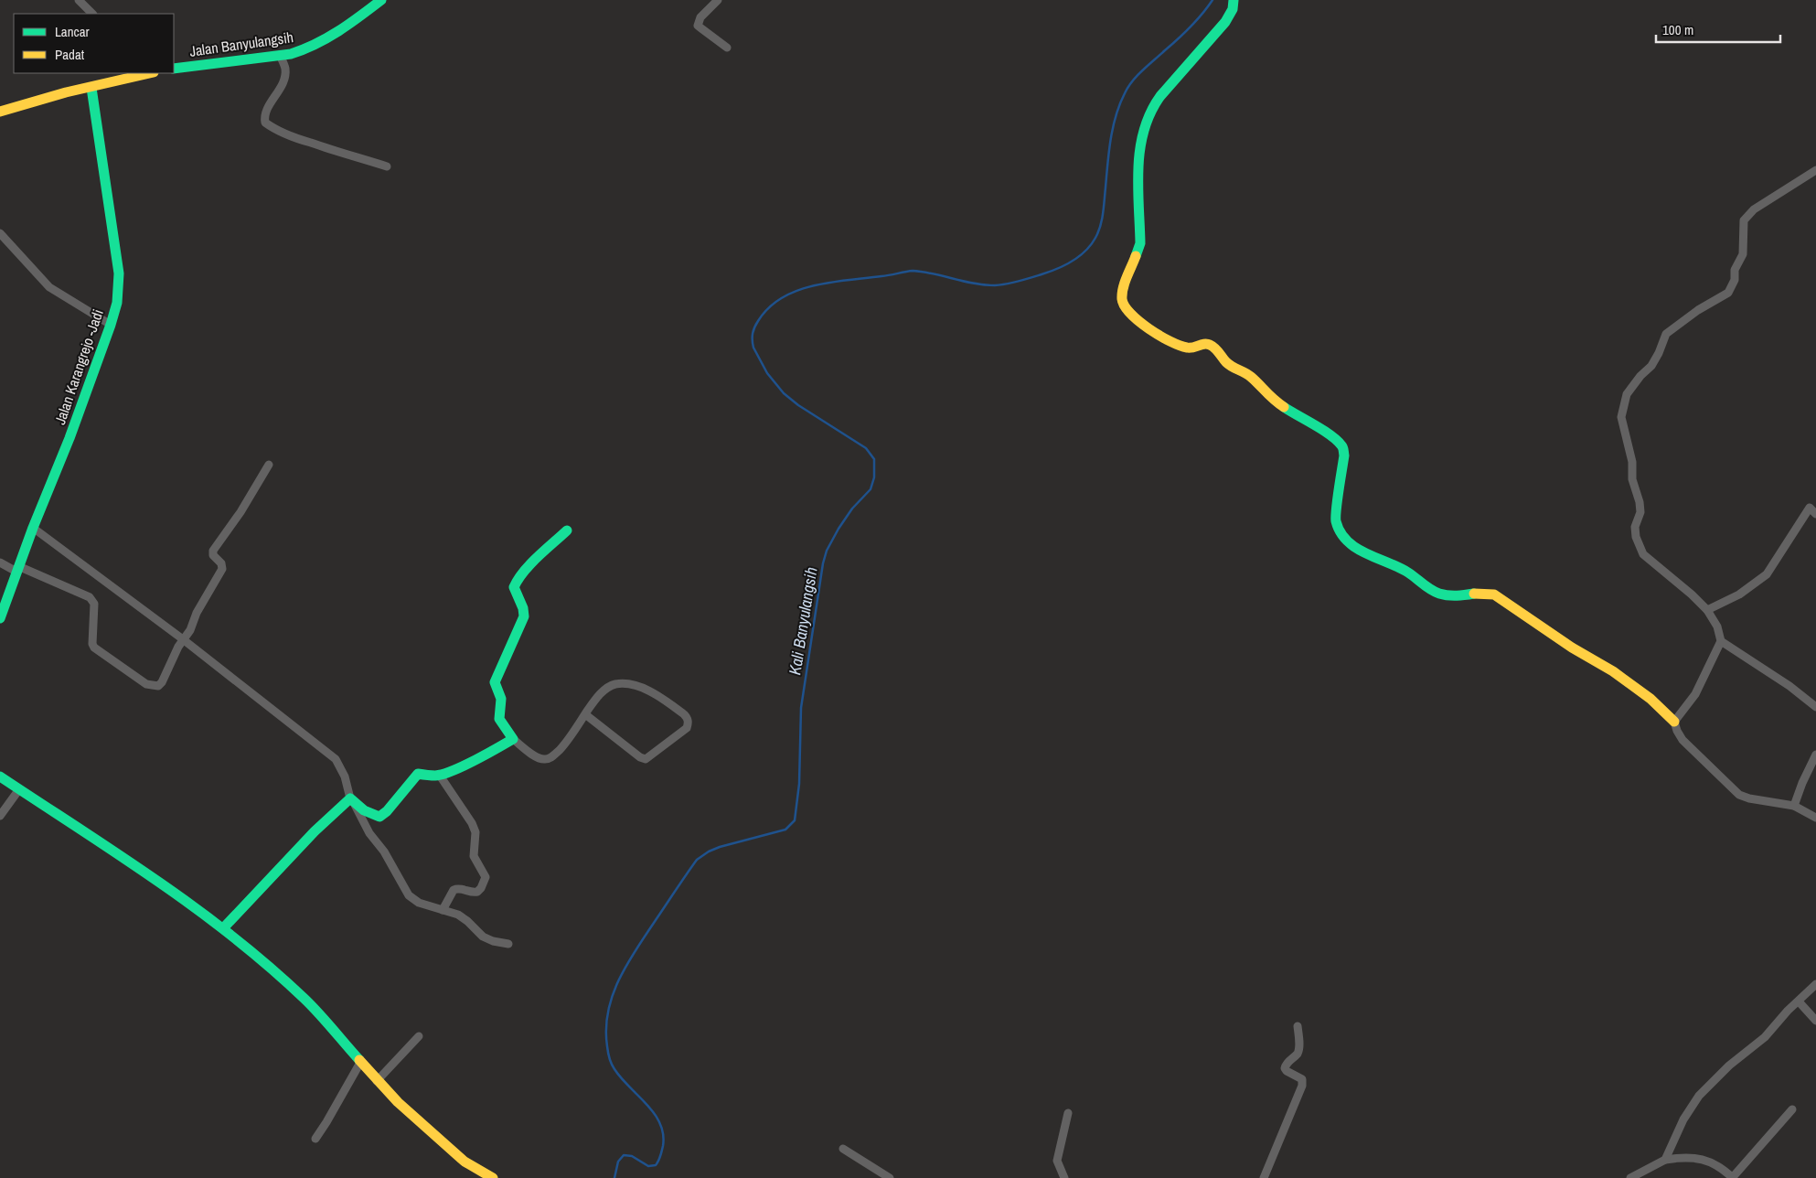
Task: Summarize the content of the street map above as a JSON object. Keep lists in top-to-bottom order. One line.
{"streets":{"street":["Jalan Banyulangsih","Jalan Karangrejo -Jadi"]},"water":["Kali Banyulangsih"],"legend":["Lancar","Padat"],"scale_bar":"100 m"}
